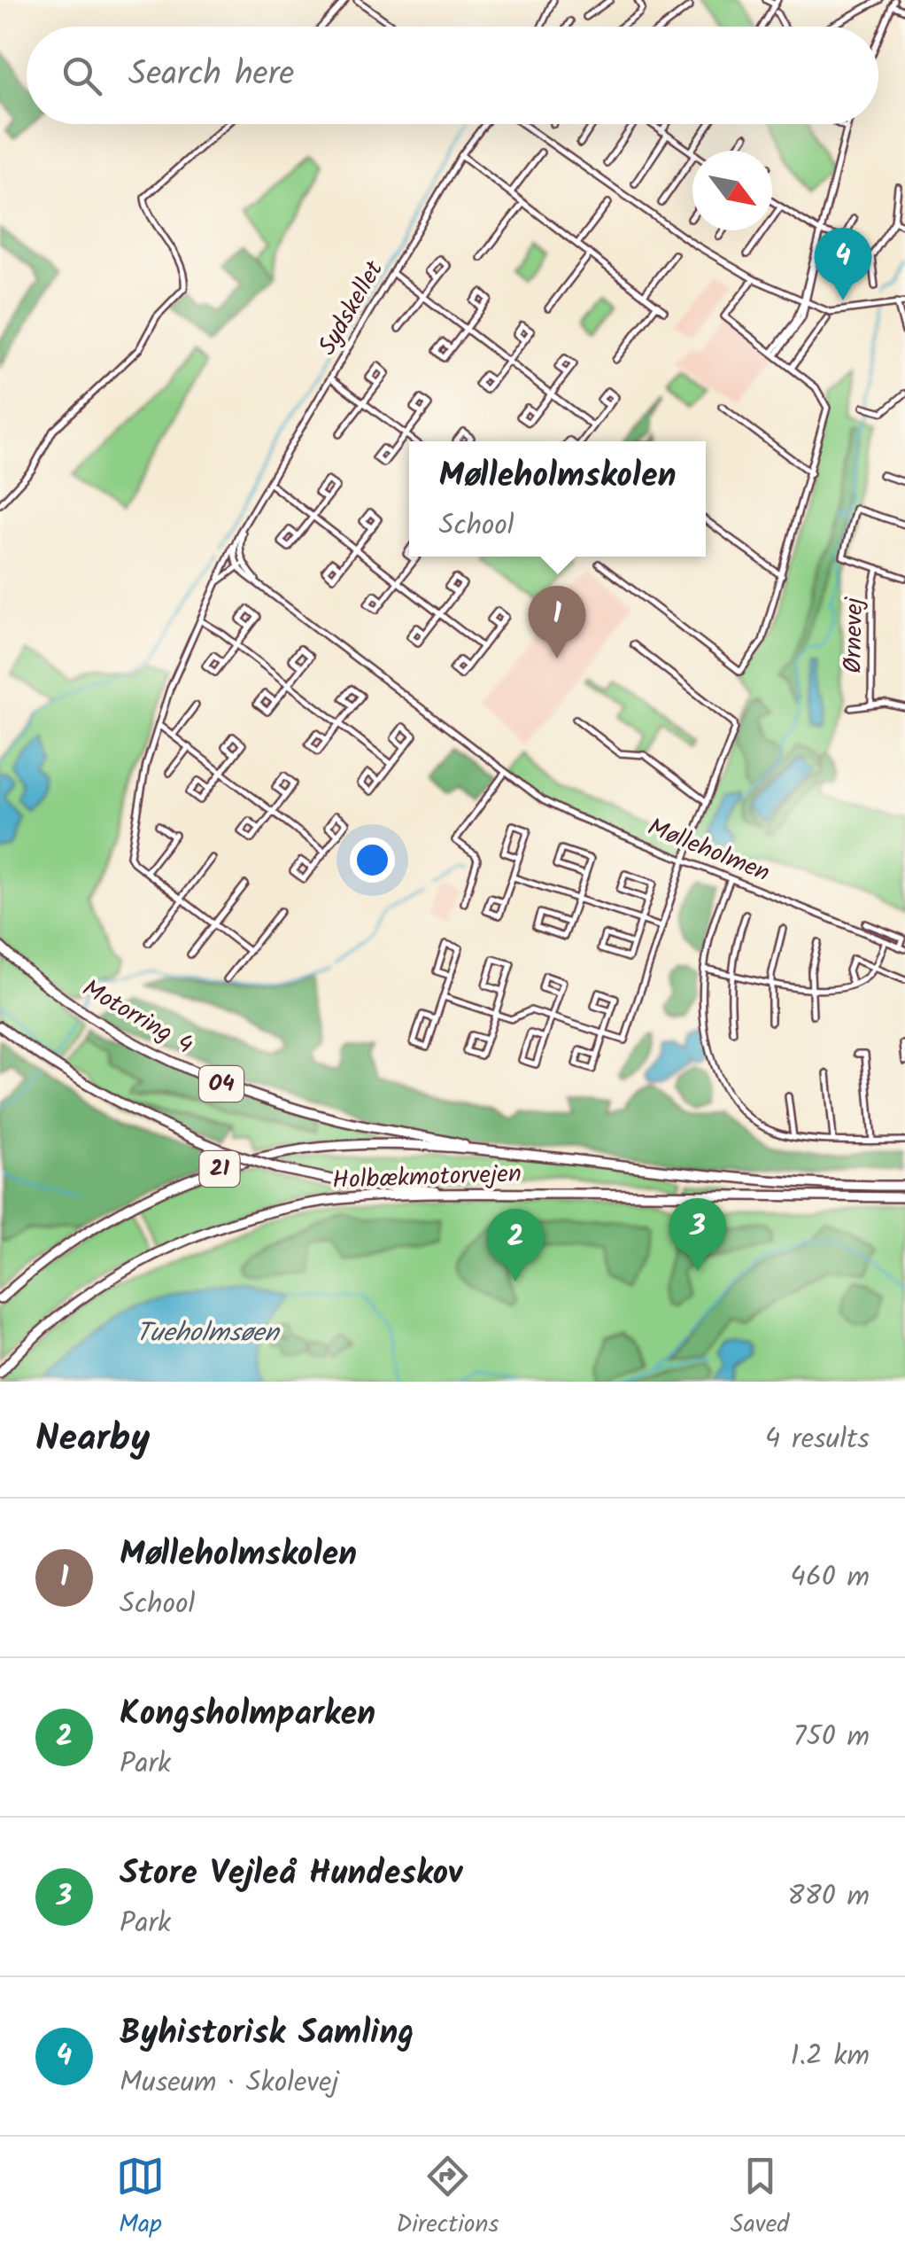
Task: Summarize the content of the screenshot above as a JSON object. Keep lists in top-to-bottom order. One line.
{"streets":{"highway":["Motorring 4","O4","21","Holbækmotorvejen"],"street":["Sydskellet","Ørnevej","Mølleholmen"]},"crossings":[["Sydskellet","Mølleholmen"],["Motorring 4","Holbækmotorvejen"],["O4","Holbækmotorvejen"]],"water":["Tueholmsøen"],"north":"bottom right","page":{"search":"Search here","pins":["4","1","3","2"],"popup":["Mølleholmskolen","School"],"heading":["Nearby","4 results"],"list":[{"mark":"1","name":"Mølleholmskolen","note":"School","value":"460 m"},{"mark":"2","name":"Kongsholmparken","note":"Park","value":"750 m"},{"mark":"3","name":"Store Vejleå Hundeskov","note":"Park","value":"880 m"},{"mark":"4","name":"Byhistorisk Samling","note":"Museum · Skolevej","value":"1.2 km"}],"nav":["Map","Directions","Saved"]}}
